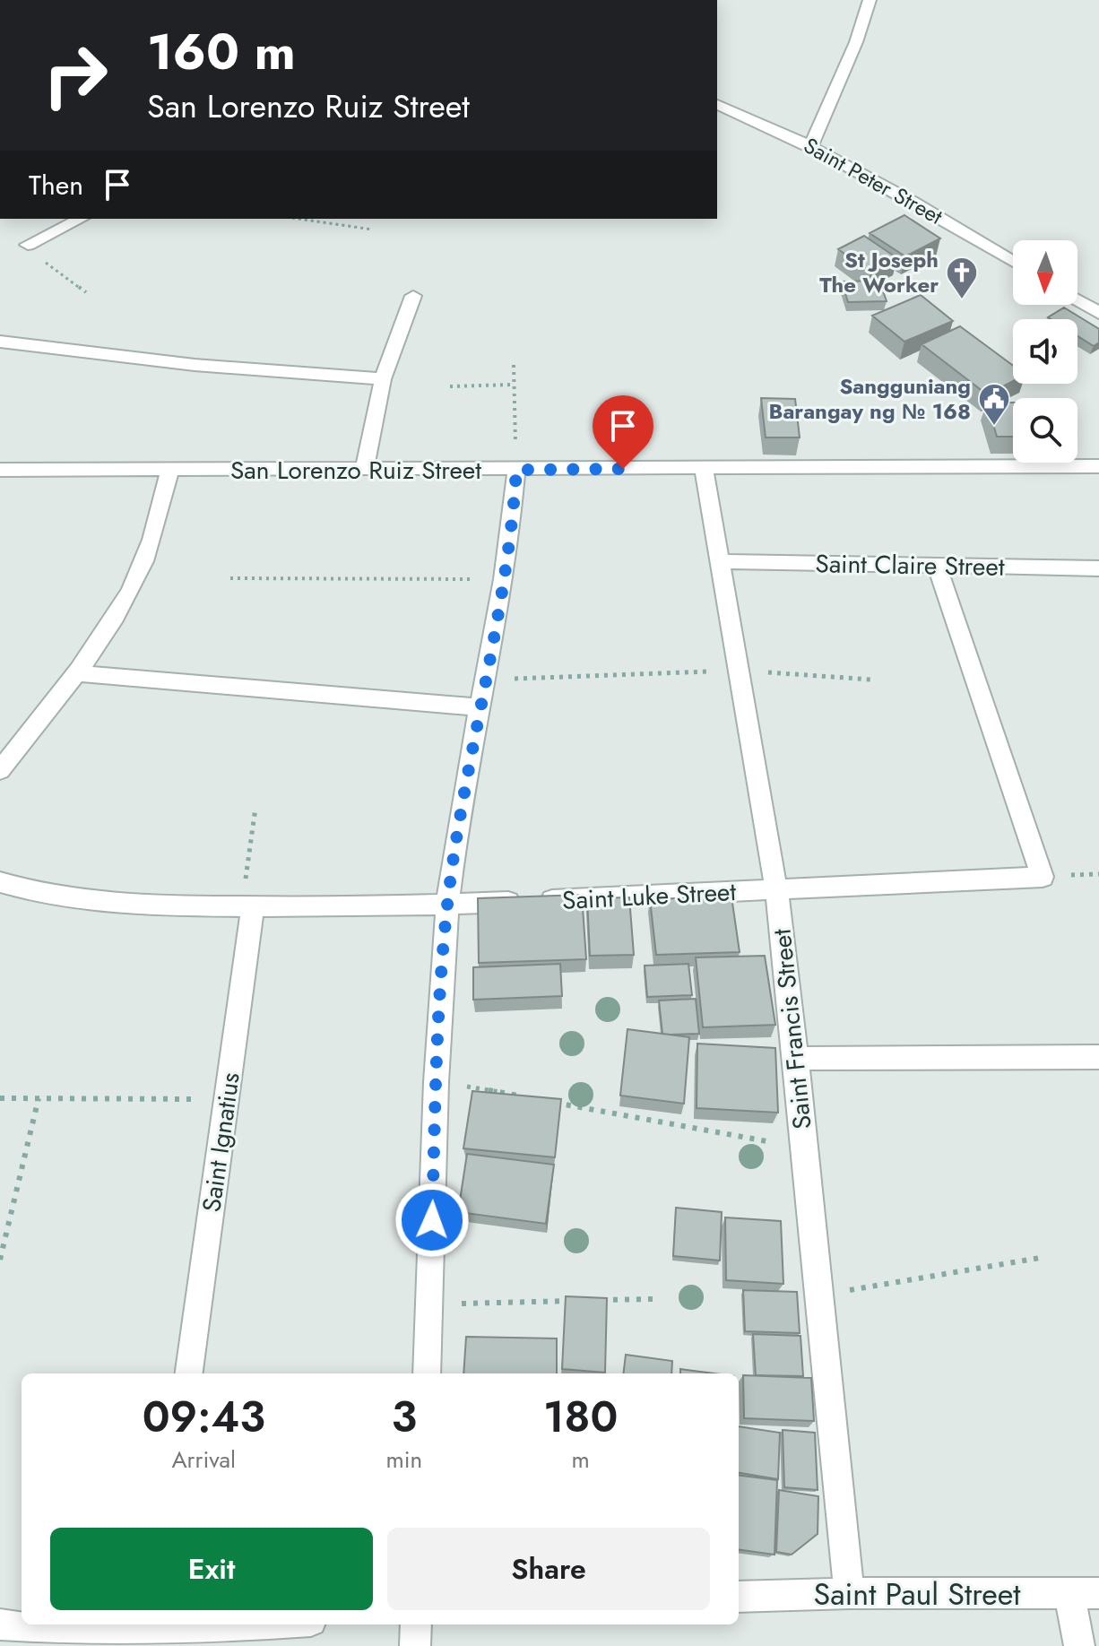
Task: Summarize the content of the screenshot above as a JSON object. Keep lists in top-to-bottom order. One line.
{"streets":{"street":["Saint Peter Street","San Lorenzo Ruiz Street","Saint Claire Street","Saint Luke Street","Saint Francis Street","Saint Ignatius","Saint Paul Street"]},"crossings":[["San Lorenzo Ruiz Street","Saint Francis Street"],["Saint Claire Street","Saint Luke Street"],["Saint Claire Street","Saint Francis Street"],["Saint Luke Street","Saint Francis Street"],["Saint Luke Street","Saint Ignatius"],["Saint Francis Street","Saint Paul Street"]],"places":{"church":["St Joseph The Worker"],"public building":["Sangguniang Barangay ng № 168"]},"north":"bottom","page":{"turn":["160 m","San Lorenzo Ruiz Street"],"then":"Then","eta":["09:43","Arrival","3","min","180","m"],"buttons":["Exit","Share"]}}
